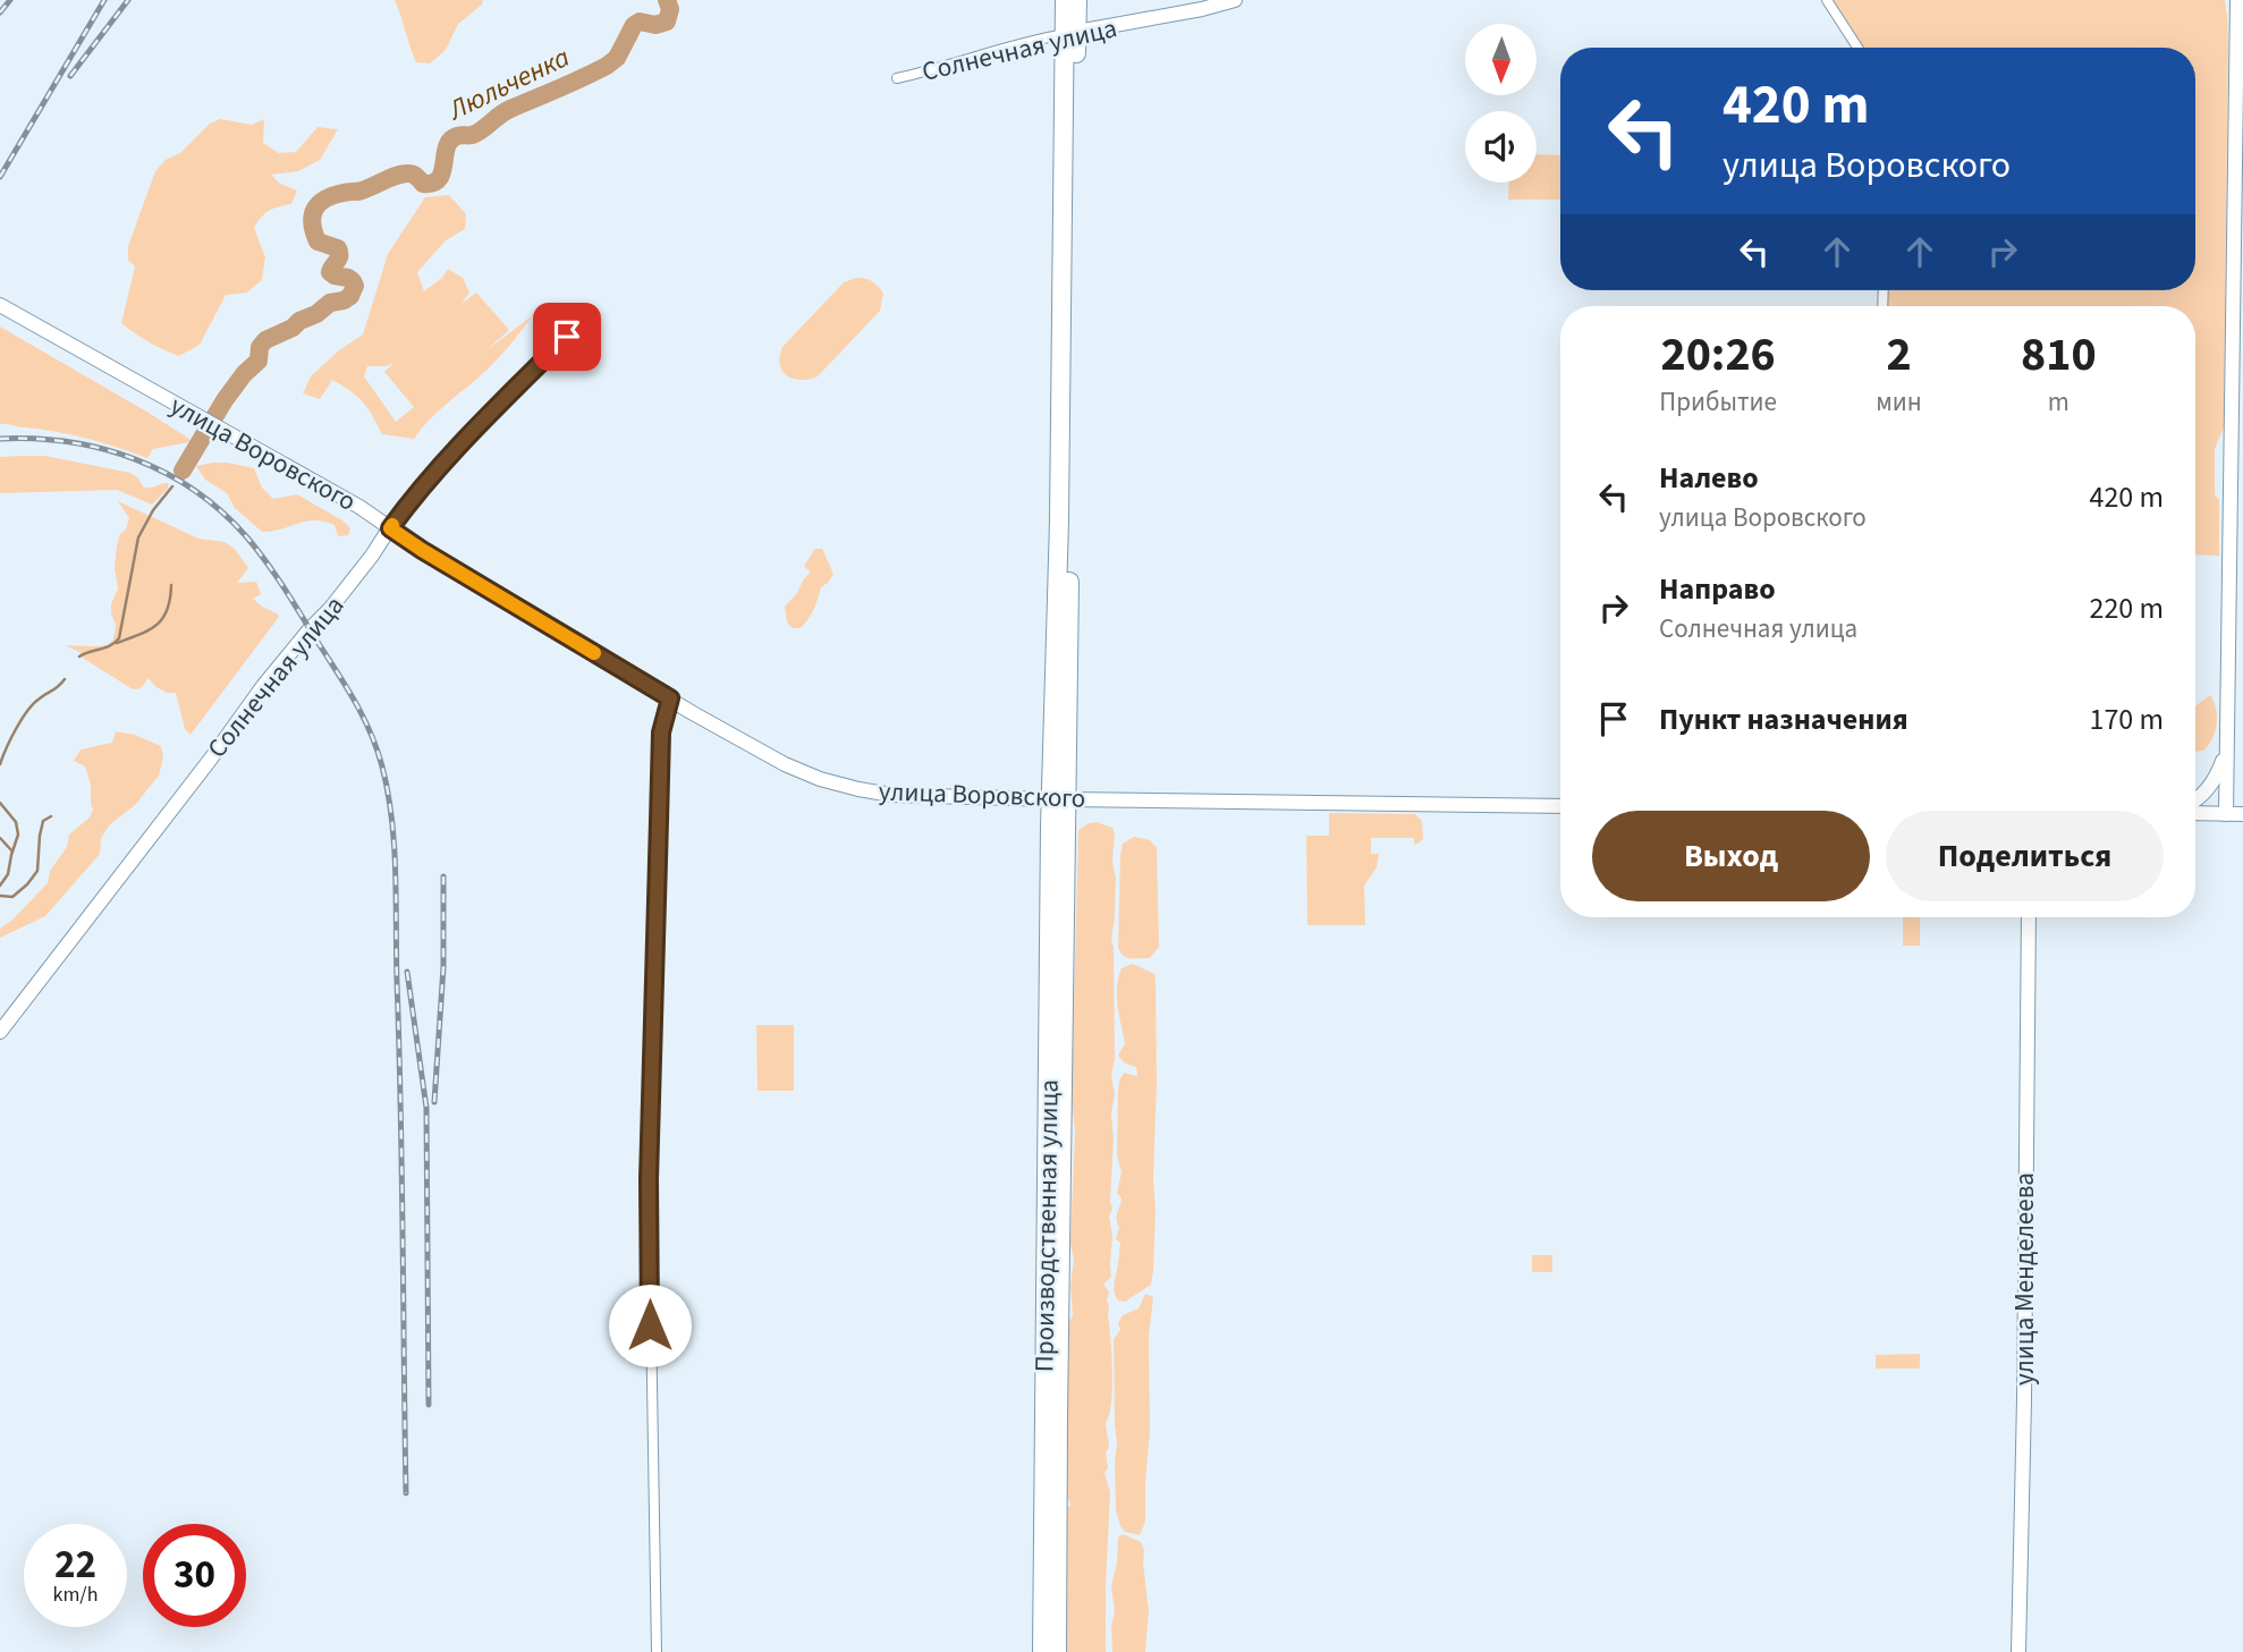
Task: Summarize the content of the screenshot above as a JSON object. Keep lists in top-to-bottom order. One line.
{"streets":{"highway":["Производственная улица"],"main road":["Солнечная улица","улица Воровского","улица Менделеева"]},"crossings":[["Солнечная улица","улица Воровского"],["улица Воровского","Производственная улица"]],"water":["Люльченка"],"north":"bottom","page":{"turn":["420 m","улица Воровского"],"eta":["20:26","Прибытие","2","мин","810","m"],"list":[{"name":"Налево","note":"улица Воровского","value":"420 m"},{"name":"Направо","note":"Солнечная улица","value":"220 m"},{"name":"Пункт назначения","value":"170 m"}],"buttons":["Выход","Поделиться"],"speed":"22 km/h","limit":"30"}}
